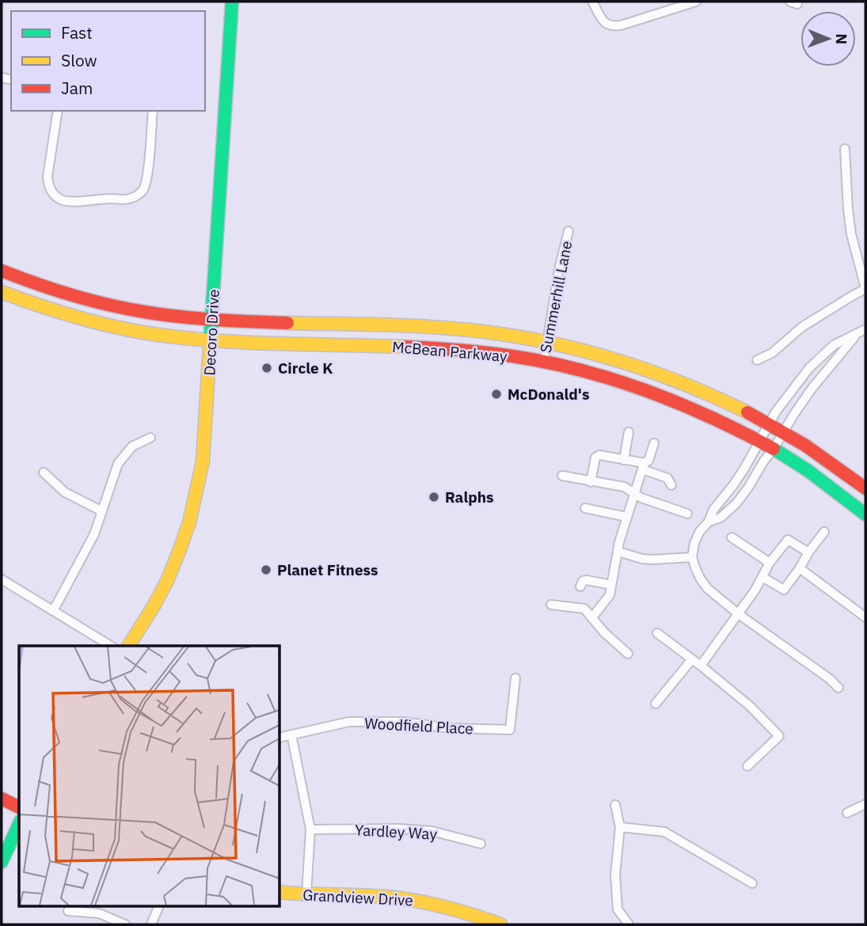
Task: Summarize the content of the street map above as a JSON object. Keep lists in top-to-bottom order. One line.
{"streets":{"main road":["Decoro Drive","McBean Parkway","Grandview Drive"],"street":["Summerhill Lane","Woodfield Place","Yardley Way"]},"crossings":[["Summerhill Lane","McBean Parkway"],["Decoro Drive","McBean Parkway"]],"places":["Circle K","McDonald's","Ralphs","Planet Fitness"],"legend":["Fast","Slow","Jam"],"north":"right"}
